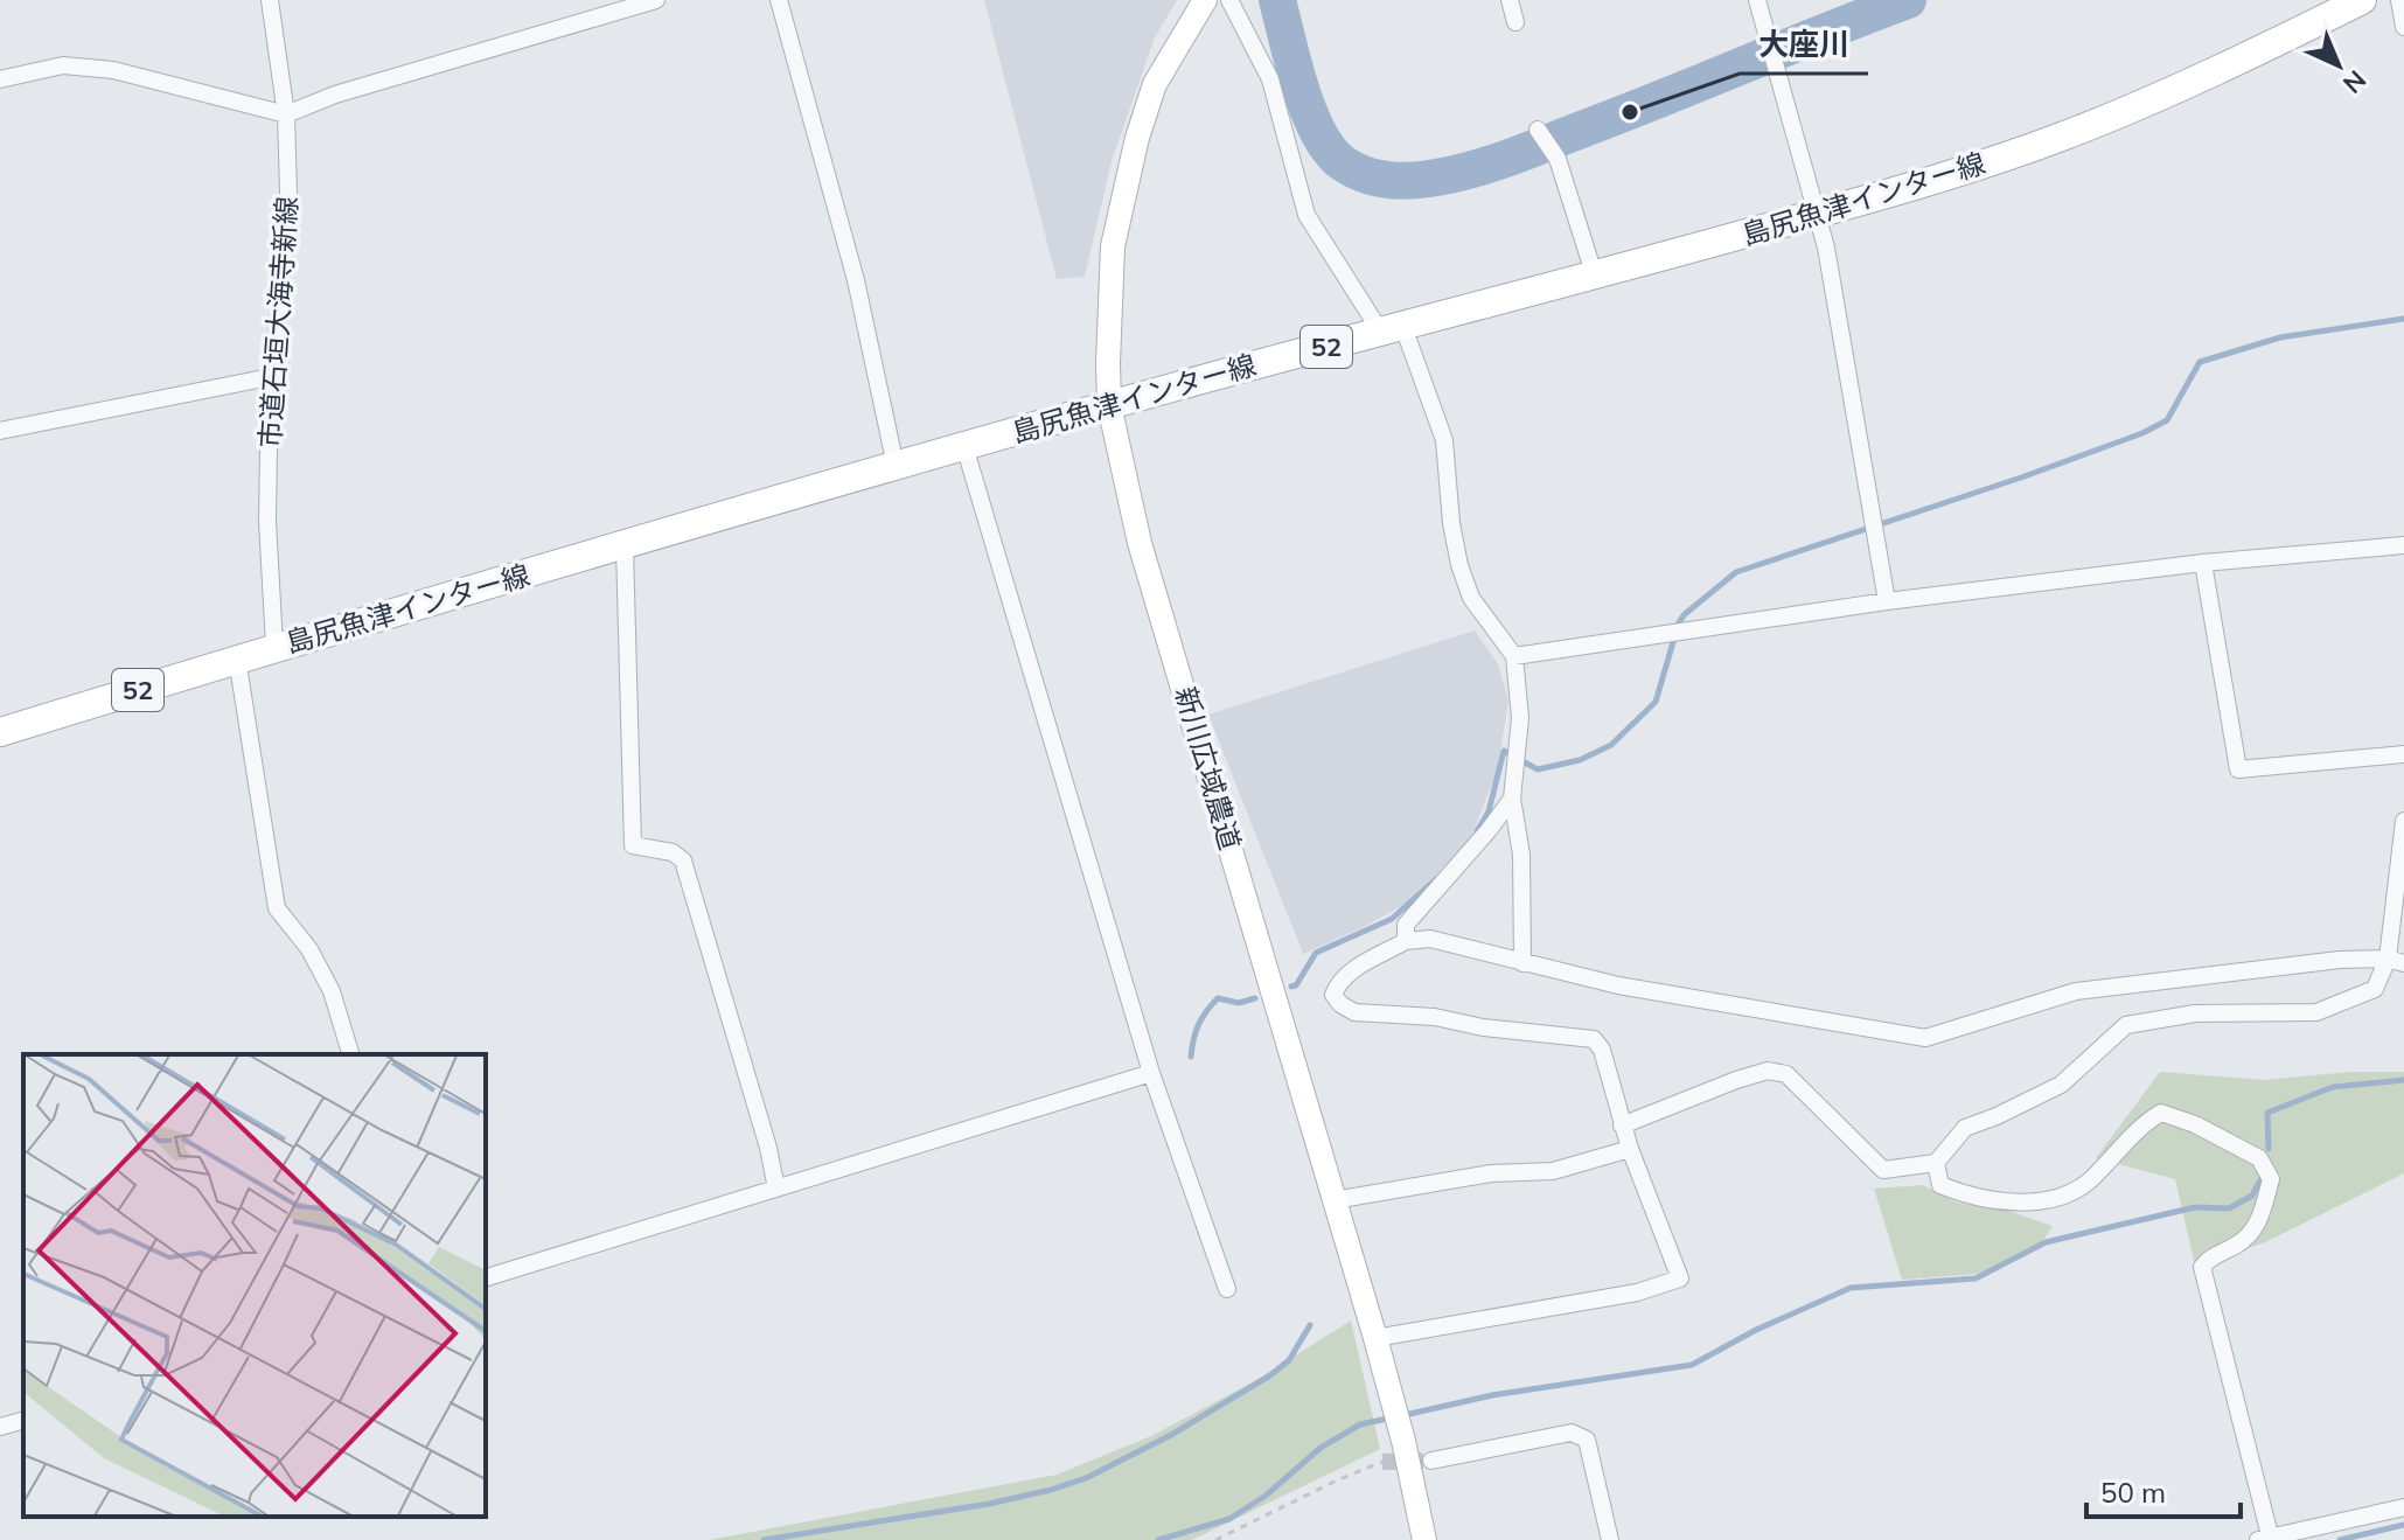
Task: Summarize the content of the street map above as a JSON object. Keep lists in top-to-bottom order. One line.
{"streets":{"main road":["島尻魚津インター線","52"],"street":["市道石垣大海寺新線","新川広域農道"]},"crossings":[["島尻魚津インター線","市道石垣大海寺新線"],["島尻魚津インター線","新川広域農道"]],"places":["大座川"],"scale_bar":"50 m","north":"bottom right"}
